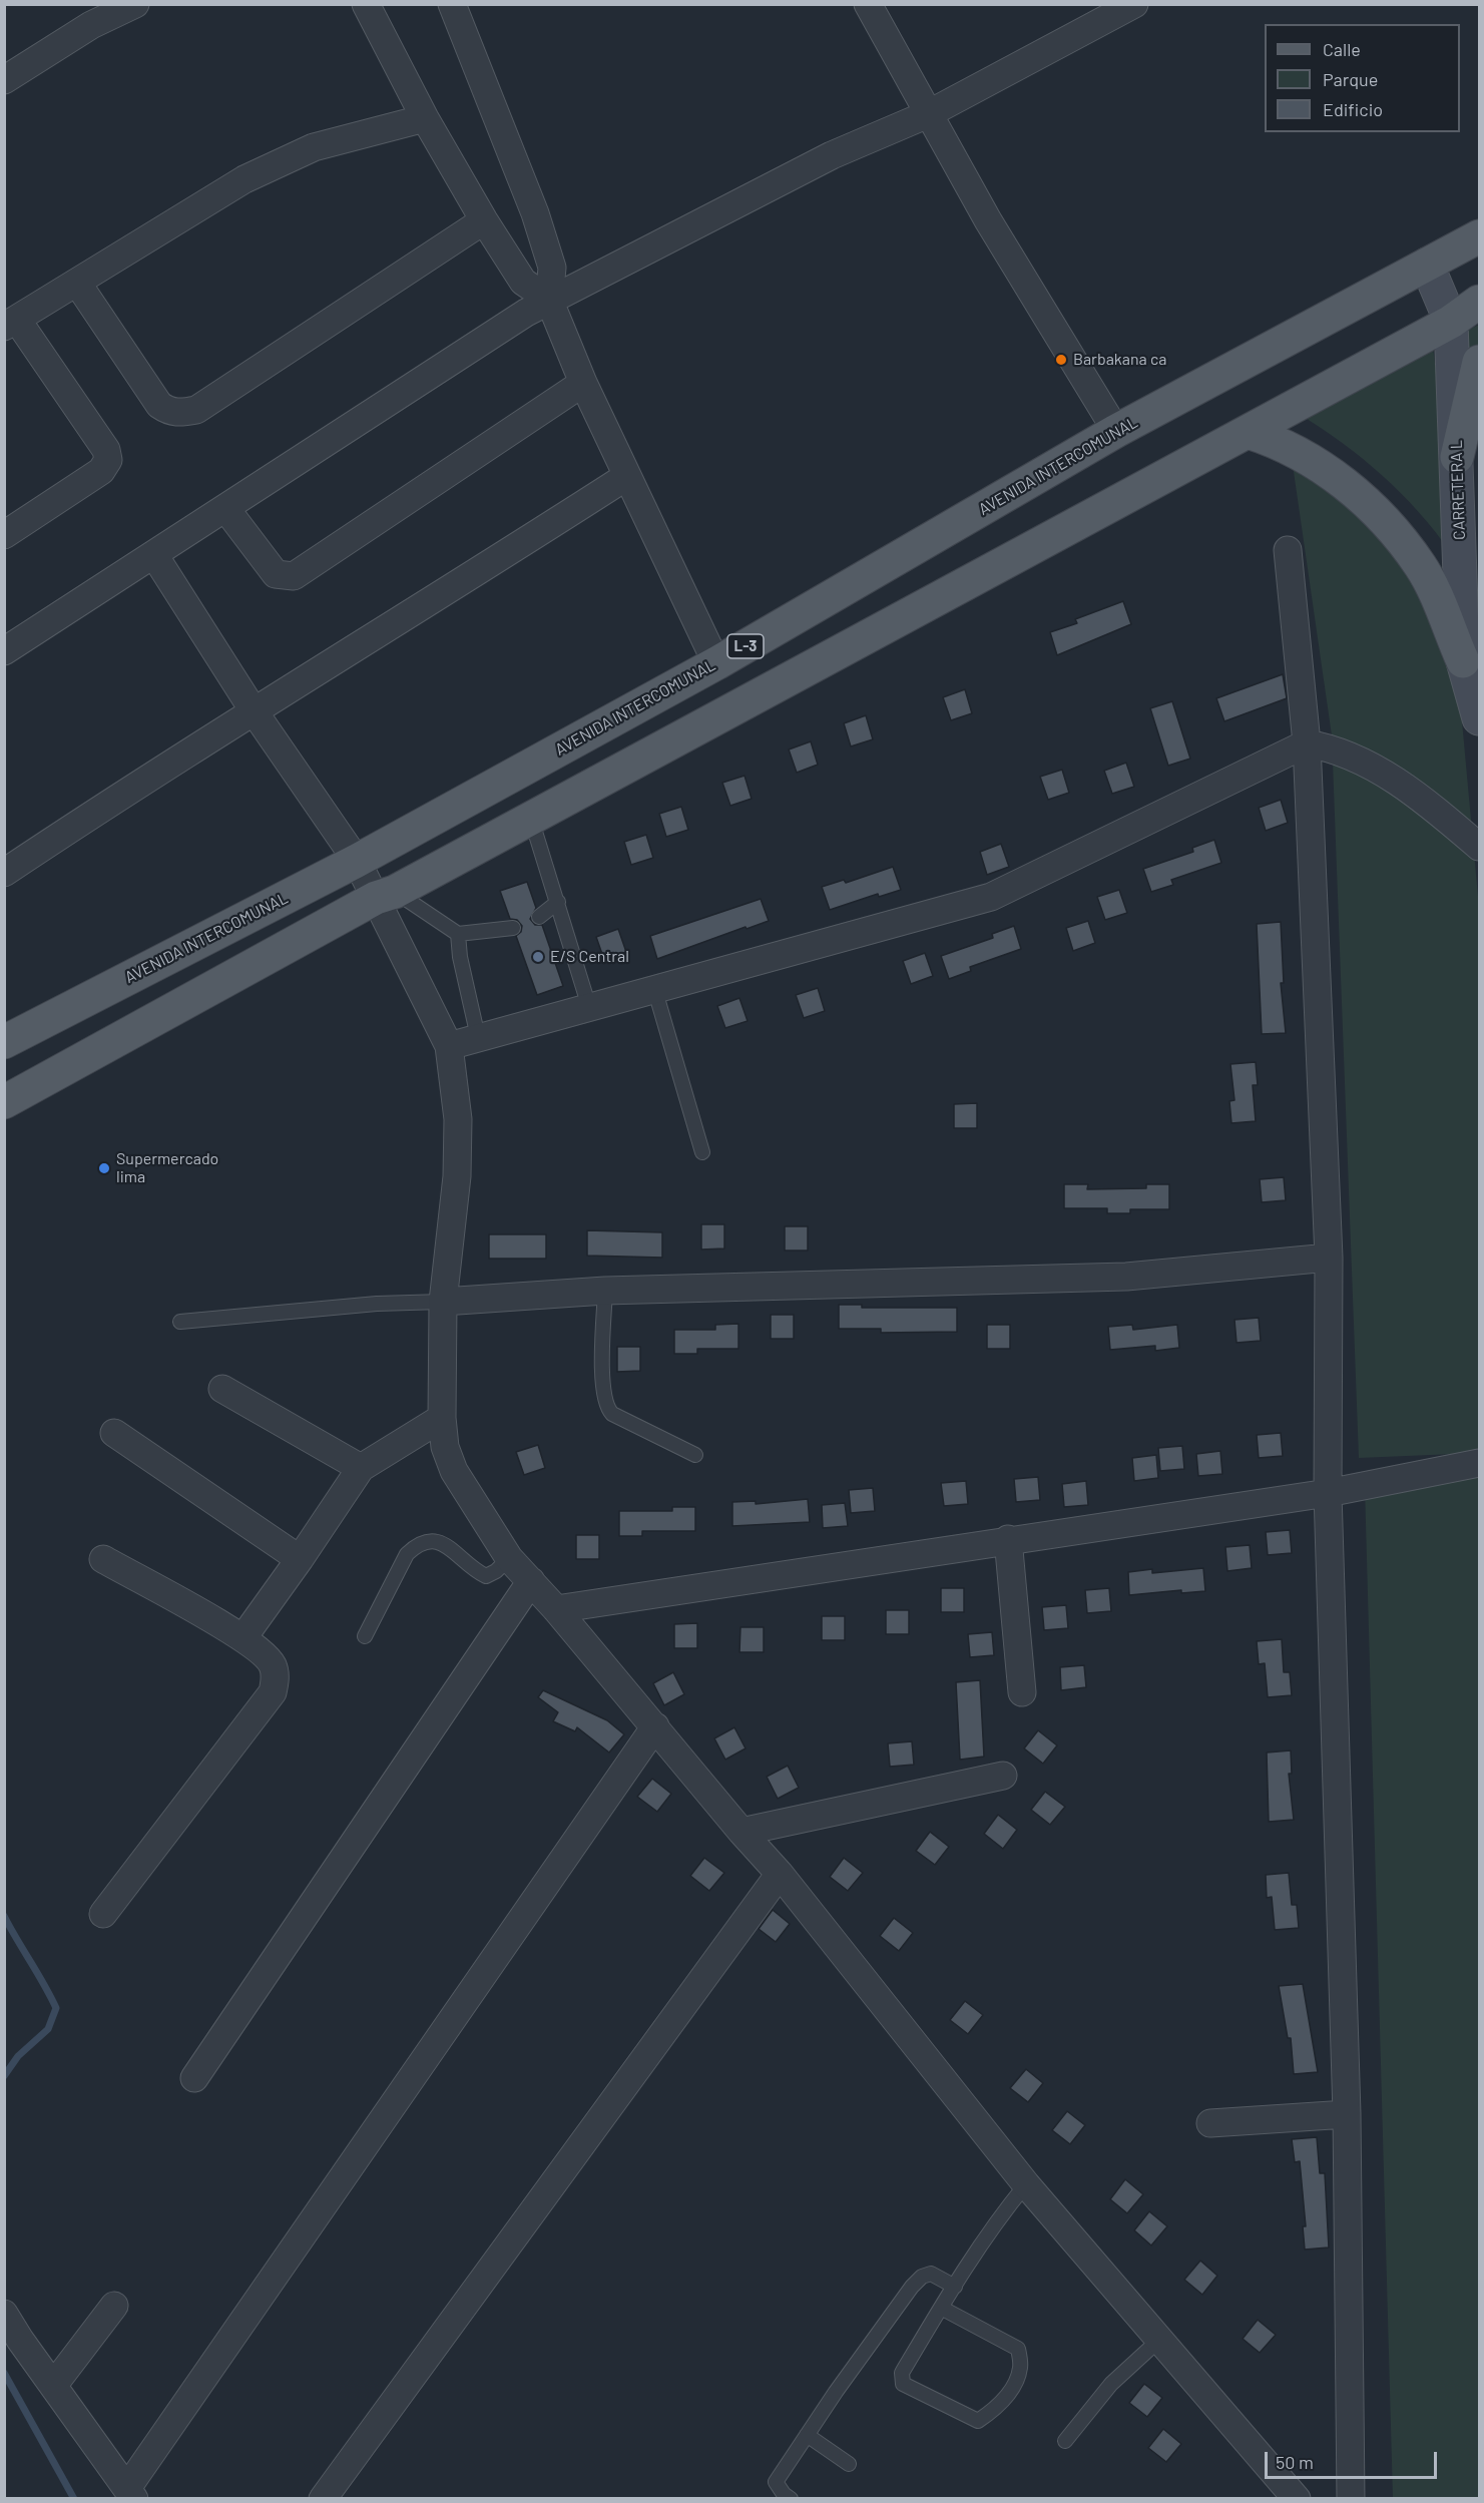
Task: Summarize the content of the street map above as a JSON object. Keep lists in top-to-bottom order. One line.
{"streets":{"main road":["AVENIDA INTERCOMUNAL","L-3"],"street":["CARRETERA L"]},"crossings":[["AVENIDA INTERCOMUNAL","CARRETERA L"]],"places":["Barbakana ca","E/S Central","Supermercado lima"],"legend":["Calle","Parque","Edificio"],"scale_bar":"50 m"}
